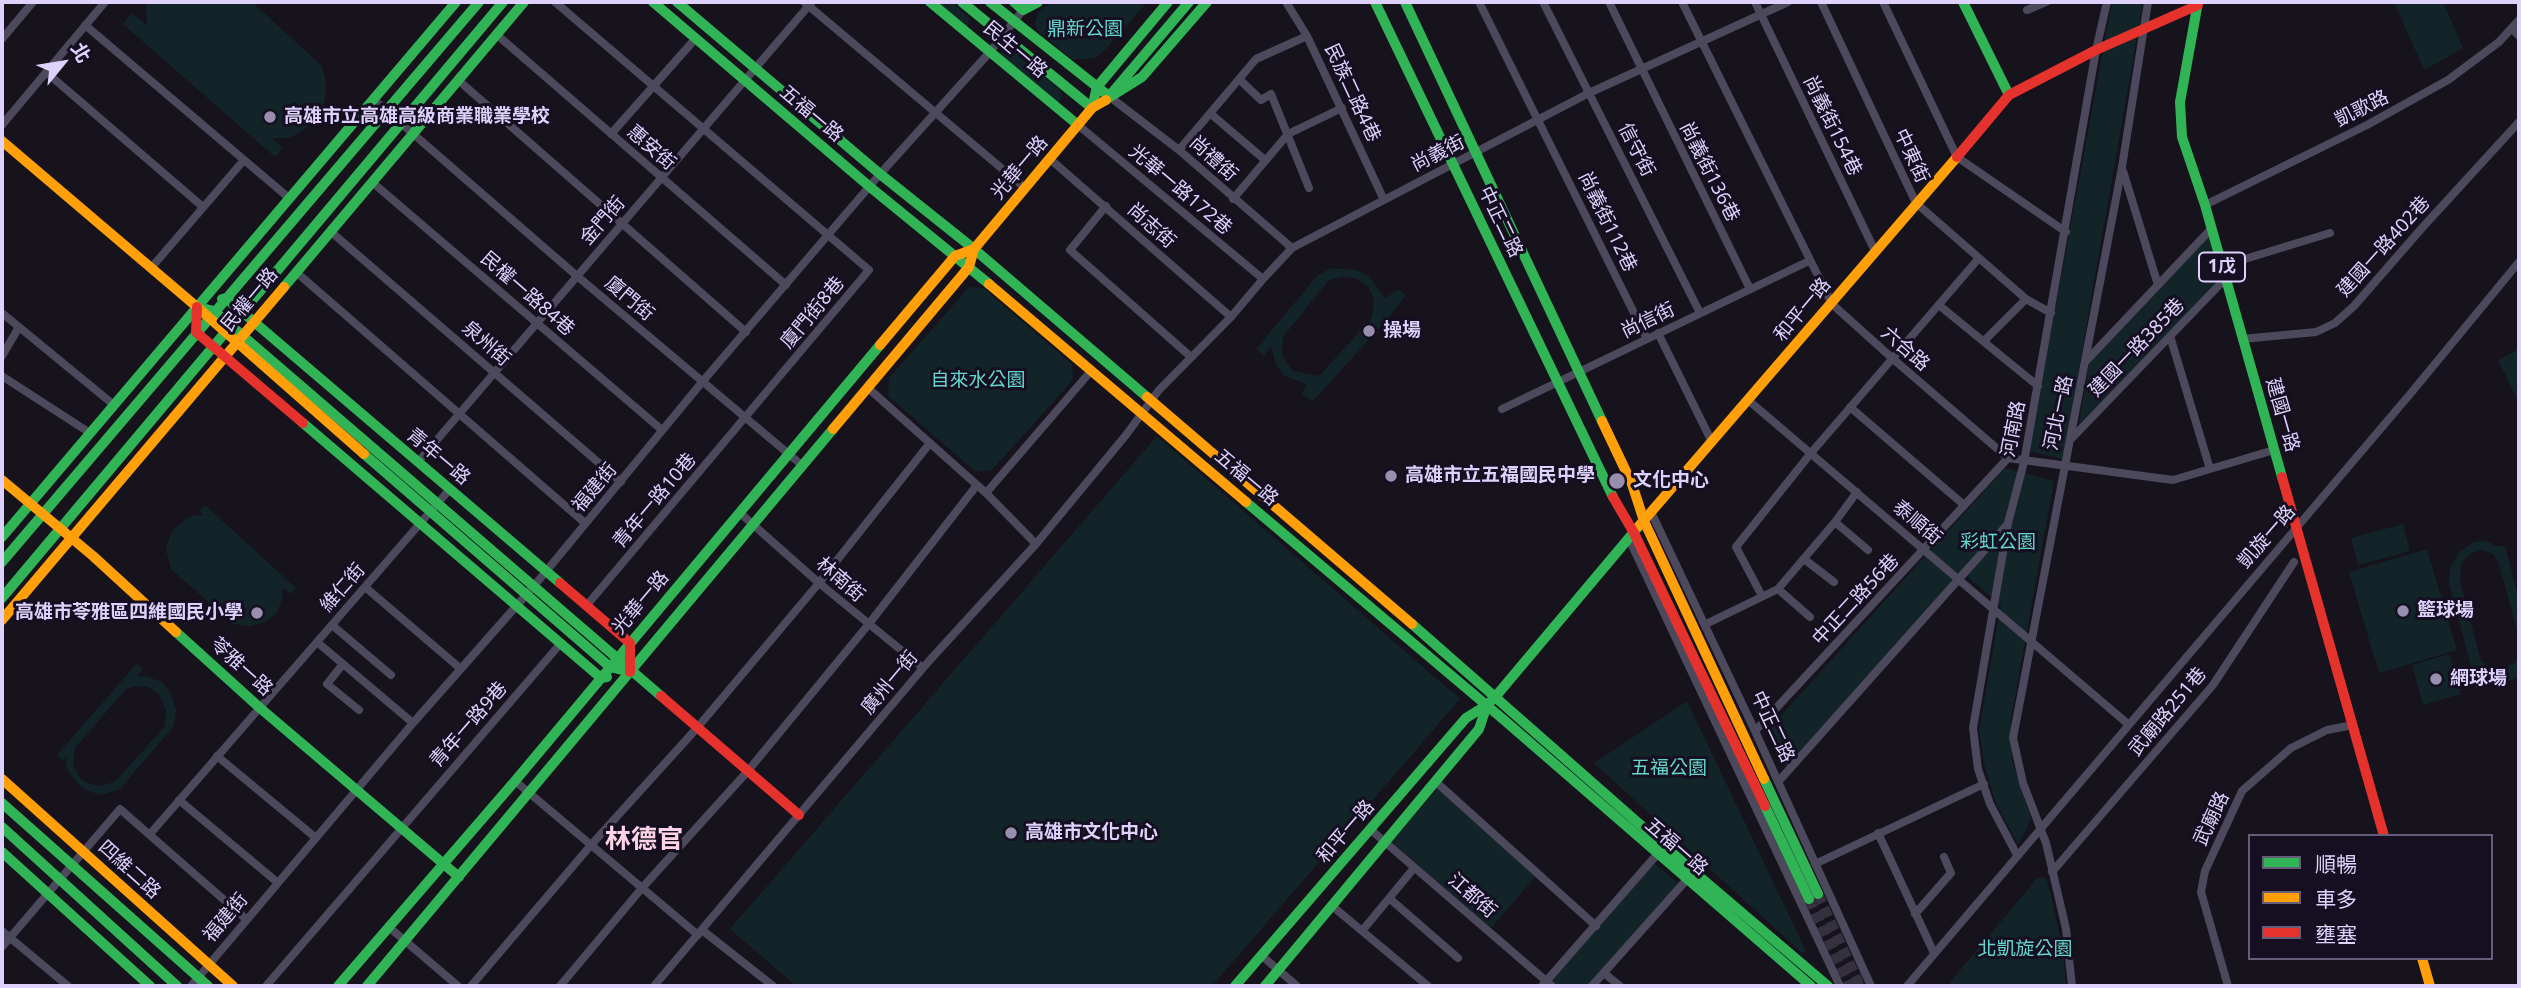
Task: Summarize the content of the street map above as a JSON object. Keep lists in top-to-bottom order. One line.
{"streets":{"street":["民生一路","民族二路4巷","凱歌路","五福一路","尚義街154巷","惠安街","信守街","尚義街","中東街","尚禮街","光華一路","尚義街136巷","光華一路172巷","金門街","中正二路","尚義街112巷","尚志街","建國一路402巷","1戊","民權一路84巷","廈門街","民權一路","和平一路","廈門街8巷","尚信街","泉州街","建國一路385巷","六合路","河北一路","建國一路","河南路","青年一路","福建街","青年一路10巷","泰順街","凱旋一路","林南街","維仁街","中正二路56巷","苓雅一路","廣州一街","武廟路251巷","青年一路9巷","武廟路","四維二路","江都街"]},"crossings":[["民生一路","尚禮街"],["民生一路","光華一路"],["民生一路","光華一路172巷"],["民生一路","福建街"],["民族二路4巷","尚義街"],["凱歌路","建國一路"],["五福一路","尚義街"],["五福一路","光華一路"],["五福一路","金門街"],["五福一路","和平一路"],["五福一路","福建街"],["五福一路","廣州一街"],["尚義街154巷","尚義街"],["尚義街154巷","和平一路"],["惠安街","金門街"],["惠安街","民權一路"],["惠安街","福建街"],["信守街","尚義街"],["信守街","尚信街"],["尚義街","尚禮街"],["尚義街","尚義街136巷"],["尚義街","光華一路172巷"],["尚義街","中正二路"],["尚義街","尚義街112巷"],["尚義街","尚志街"],["尚義街","六合路"],["尚義街","廣州一街"],["中東街","和平一路"],["中東街","河南路"],["尚禮街","光華一路"],["光華一路","光華一路172巷"],["光華一路","尚志街"],["光華一路","廈門街"],["光華一路","青年一路"],["光華一路","林南街"],["光華一路","苓雅一路"],["尚義街136巷","尚信街"],["金門街","民權一路84巷"],["金門街","廈門街"],["金門街","泉州街"],["金門街","青年一路"],["中正二路","和平一路"],["中正二路","尚信街"],["中正二路","中正二路56巷"],["尚義街112巷","尚信街"],["建國一路402巷","建國一路"],["民權一路84巷","民權一路"],["民權一路84巷","福建街"],["廈門街","民權一路"],["廈門街","廈門街8巷"],["廈門街","福建街"],["廈門街","青年一路10巷"],["民權一路","泉州街"],["民權一路","青年一路"],["民權一路","苓雅一路"],["和平一路","六合路"],["和平一路","河北一路"],["和平一路","建國一路"],["和平一路","河南路"],["和平一路","泰順街"],["和平一路","江都街"],["廈門街8巷","福建街"],["廈門街8巷","青年一路10巷"],["尚信街","六合路"],["泉州街","福建街"],["建國一路385巷","河北一路"],["建國一路385巷","建國一路"],["六合路","河北一路"],["六合路","建國一路"],["六合路","河南路"],["六合路","中正二路56巷"],["河北一路","泰順街"],["河北一路","凱旋一路"],["河北一路","武廟路251巷"],["建國一路","凱旋一路"],["建國一路","武廟路"],["河南路","泰順街"],["河南路","凱旋一路"],["青年一路","福建街"],["青年一路","青年一路10巷"],["青年一路","維仁街"],["福建街","苓雅一路"],["福建街","四維二路"],["泰順街","凱旋一路"],["泰順街","中正二路56巷"],["林南街","廣州一街"],["維仁街","苓雅一路"],["苓雅一路","青年一路9巷"]],"districts":["林德官"],"parks":["鼎新公園","自來水公園","彩虹公園","五福公園","北凱旋公園"],"places":["高雄市立高雄高級商業職業學校","操場","高雄市立五福國民中學","文化中心","籃球場","高雄市苓雅區四維國民小學","網球場","高雄市文化中心"],"legend":["順暢","車多","壅塞"],"north":"top right"}
